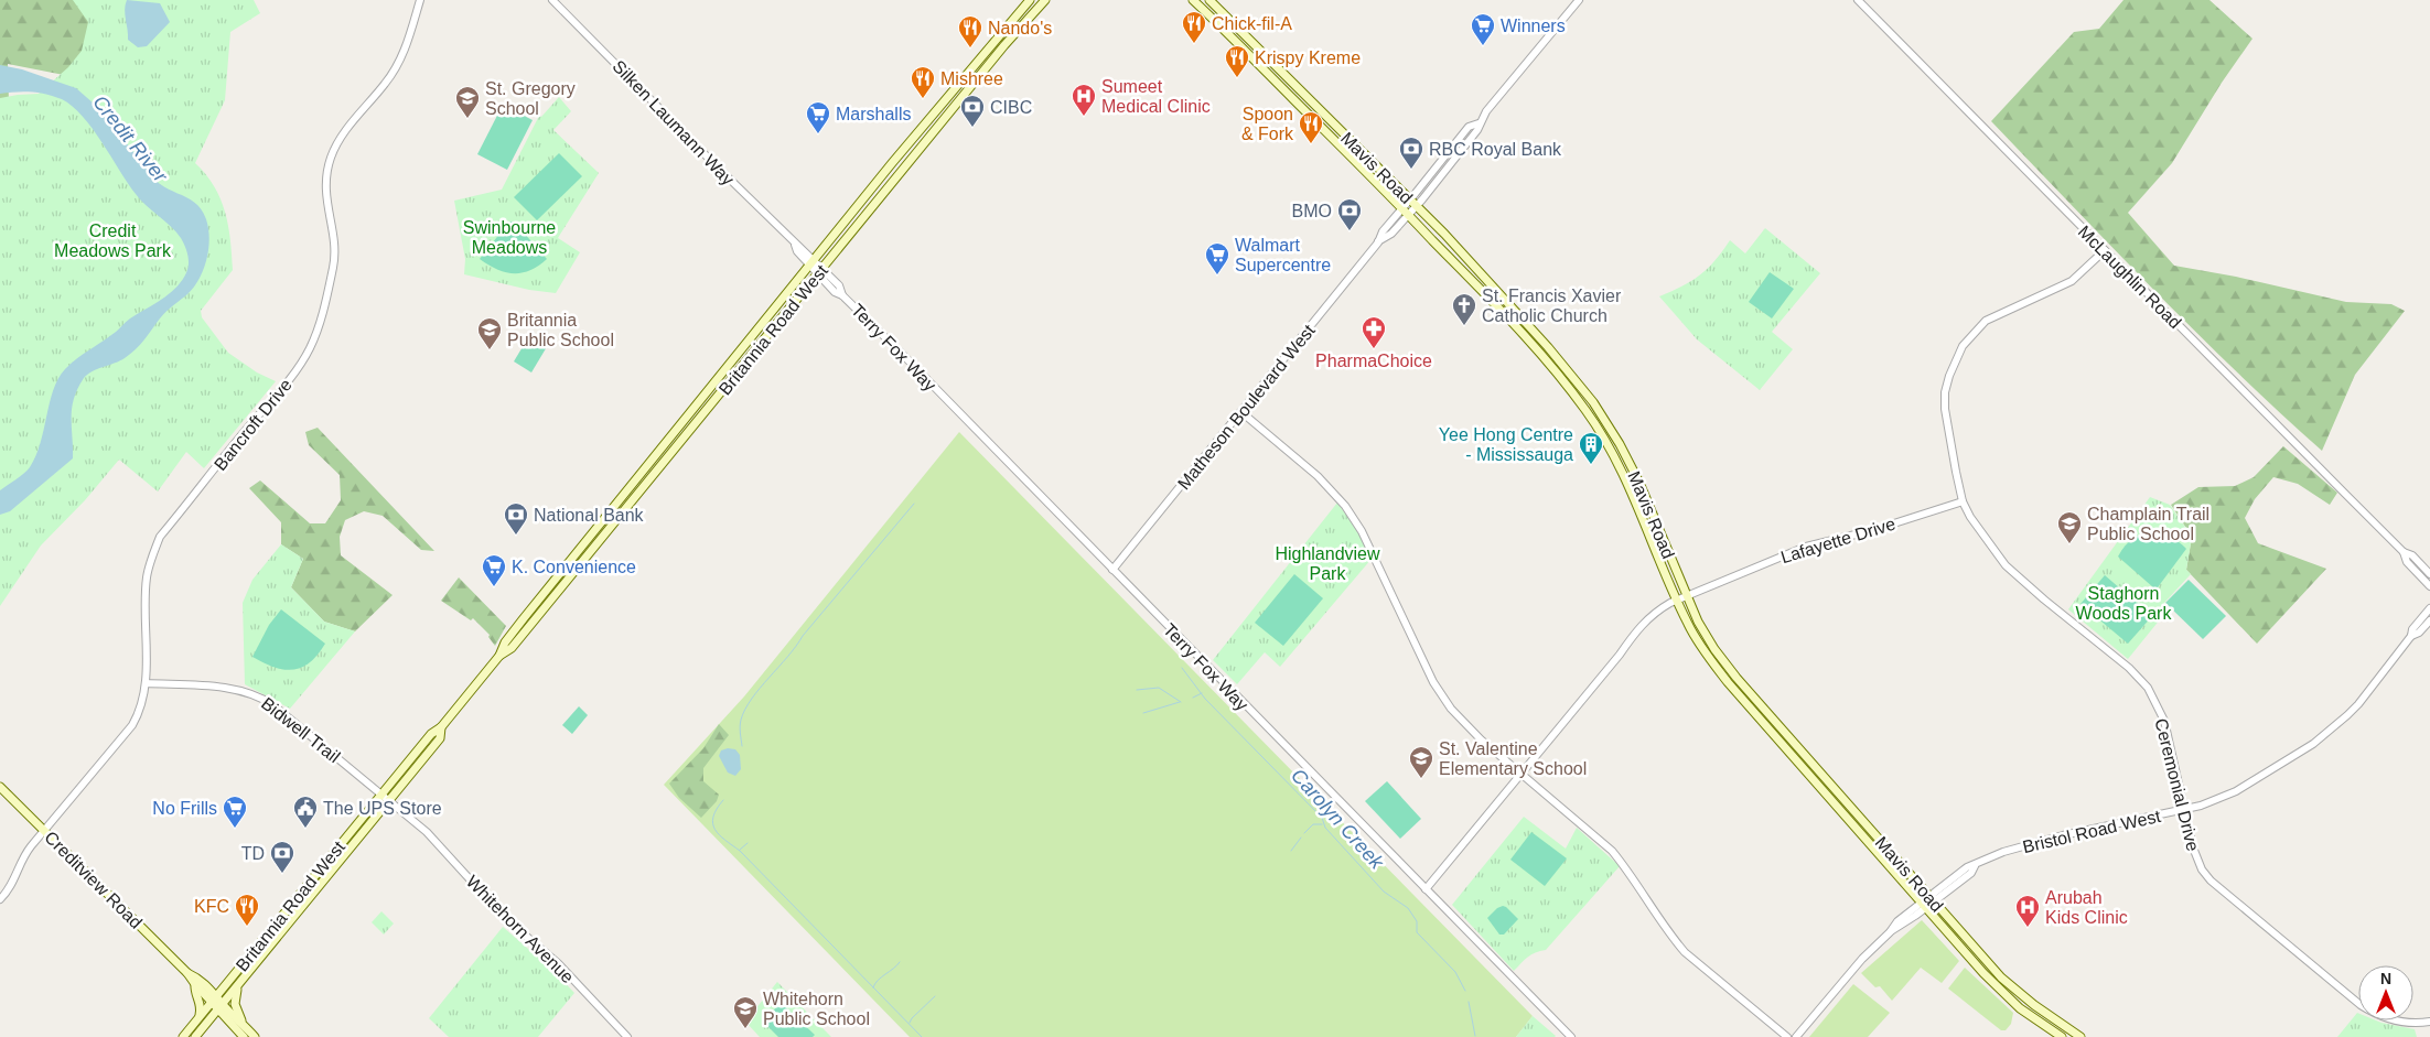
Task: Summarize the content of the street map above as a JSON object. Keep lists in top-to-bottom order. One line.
{"streets":{"main road":["Mavis Road","Britannia Road West","Creditview Road"],"street":["Silken Laumann Way","McLaughlin Road","Terry Fox Way","Matheson Boulevard West","Bancroft Drive","Lafayette Drive","Bidwell Trail","Ceremonial Drive","Bristol Road West","Whitehorn Avenue"]},"crossings":[["Silken Laumann Way","Britannia Road West"],["Silken Laumann Way","Terry Fox Way"],["Mavis Road","Matheson Boulevard West"],["Mavis Road","Lafayette Drive"],["Mavis Road","Bristol Road West"],["McLaughlin Road","Ceremonial Drive"],["Britannia Road West","Terry Fox Way"],["Britannia Road West","Bidwell Trail"],["Britannia Road West","Creditview Road"],["Britannia Road West","Whitehorn Avenue"],["Terry Fox Way","Matheson Boulevard West"],["Terry Fox Way","Lafayette Drive"],["Bancroft Drive","Bidwell Trail"],["Bancroft Drive","Creditview Road"],["Lafayette Drive","Ceremonial Drive"],["Bidwell Trail","Whitehorn Avenue"],["Ceremonial Drive","Bristol Road West"]],"water":["Credit River","Carolyn Creek"],"parks":["Swinbourne Meadows","Credit Meadows Park","Highlandview Park","Staghorn Woods Park"],"places":{"restaurant":["Chick-fil-A","Nando's","Krispy Kreme","Mishree","Spoon & Fork","KFC"],"supermarket":["Winners","Marshalls","Walmart Supercentre","K. Convenience","No Frills"],"hospital":["Sumeet Medical Clinic","Arubah Kids Clinic"],"school or university":["St. Gregory School","Britannia Public School","Champlain Trail Public School","St. Valentine Elementary School","Whitehorn Public School"],"bank":["CIBC","RBC Royal Bank","BMO","National Bank","TD"],"church":["St. Francis Xavier Catholic Church"],"pharmacy":["PharmaChoice"],"building":["Yee Hong Centre - Mississauga"],"public building":["The UPS Store"]},"north":"top"}
